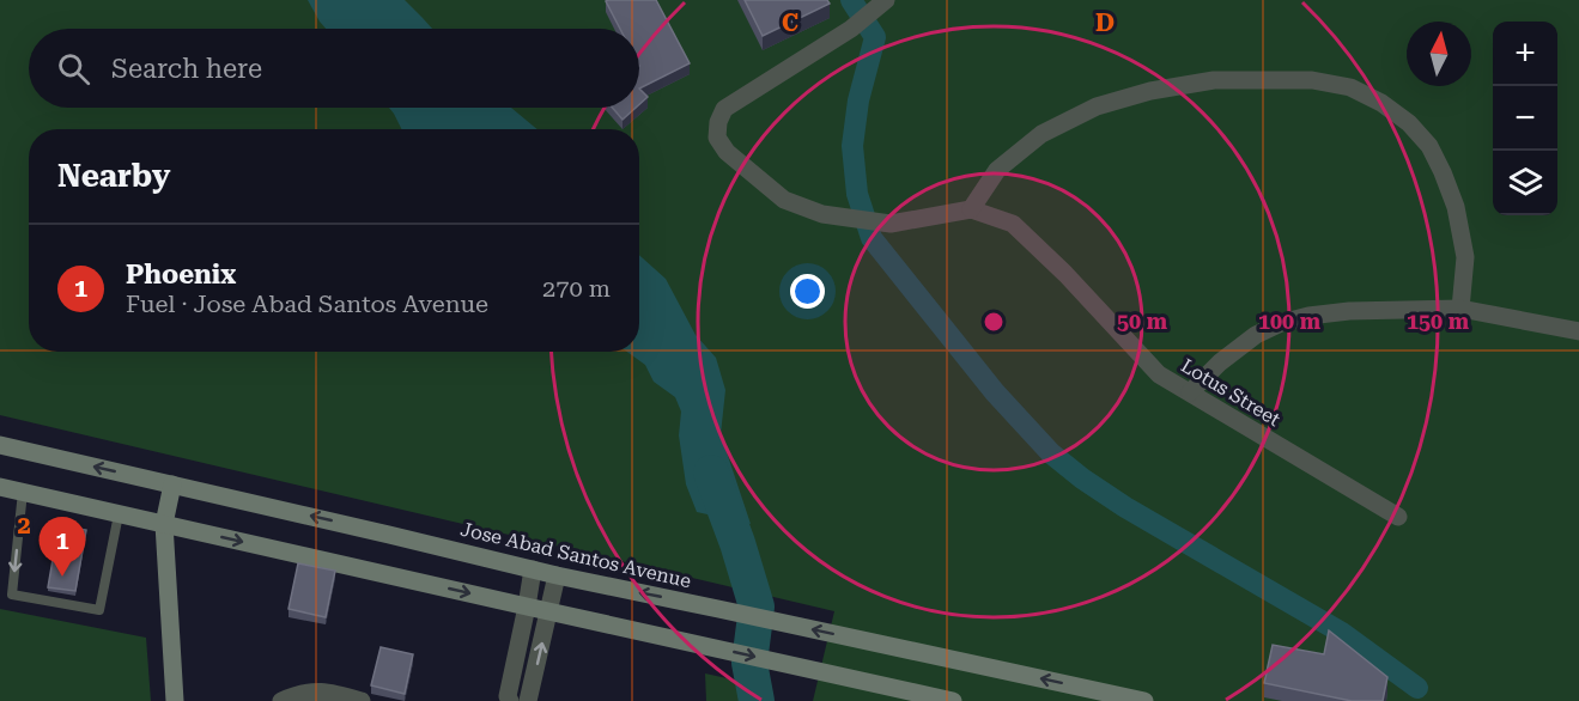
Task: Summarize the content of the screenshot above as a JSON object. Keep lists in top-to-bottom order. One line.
{"streets":{"main road":["Jose Abad Santos Avenue"],"street":["Lotus Street"]},"north":"top","page":{"map_buttons":["+","−"],"search":"Search here","heading":"Nearby","list":[{"mark":"1","name":"Phoenix","note":"Fuel · Jose Abad Santos Avenue","value":"270 m"}],"pins":"1"},"grid":{"columns":["C","D"],"rows":["2"]},"rings":["50 m","100 m","150 m"]}
